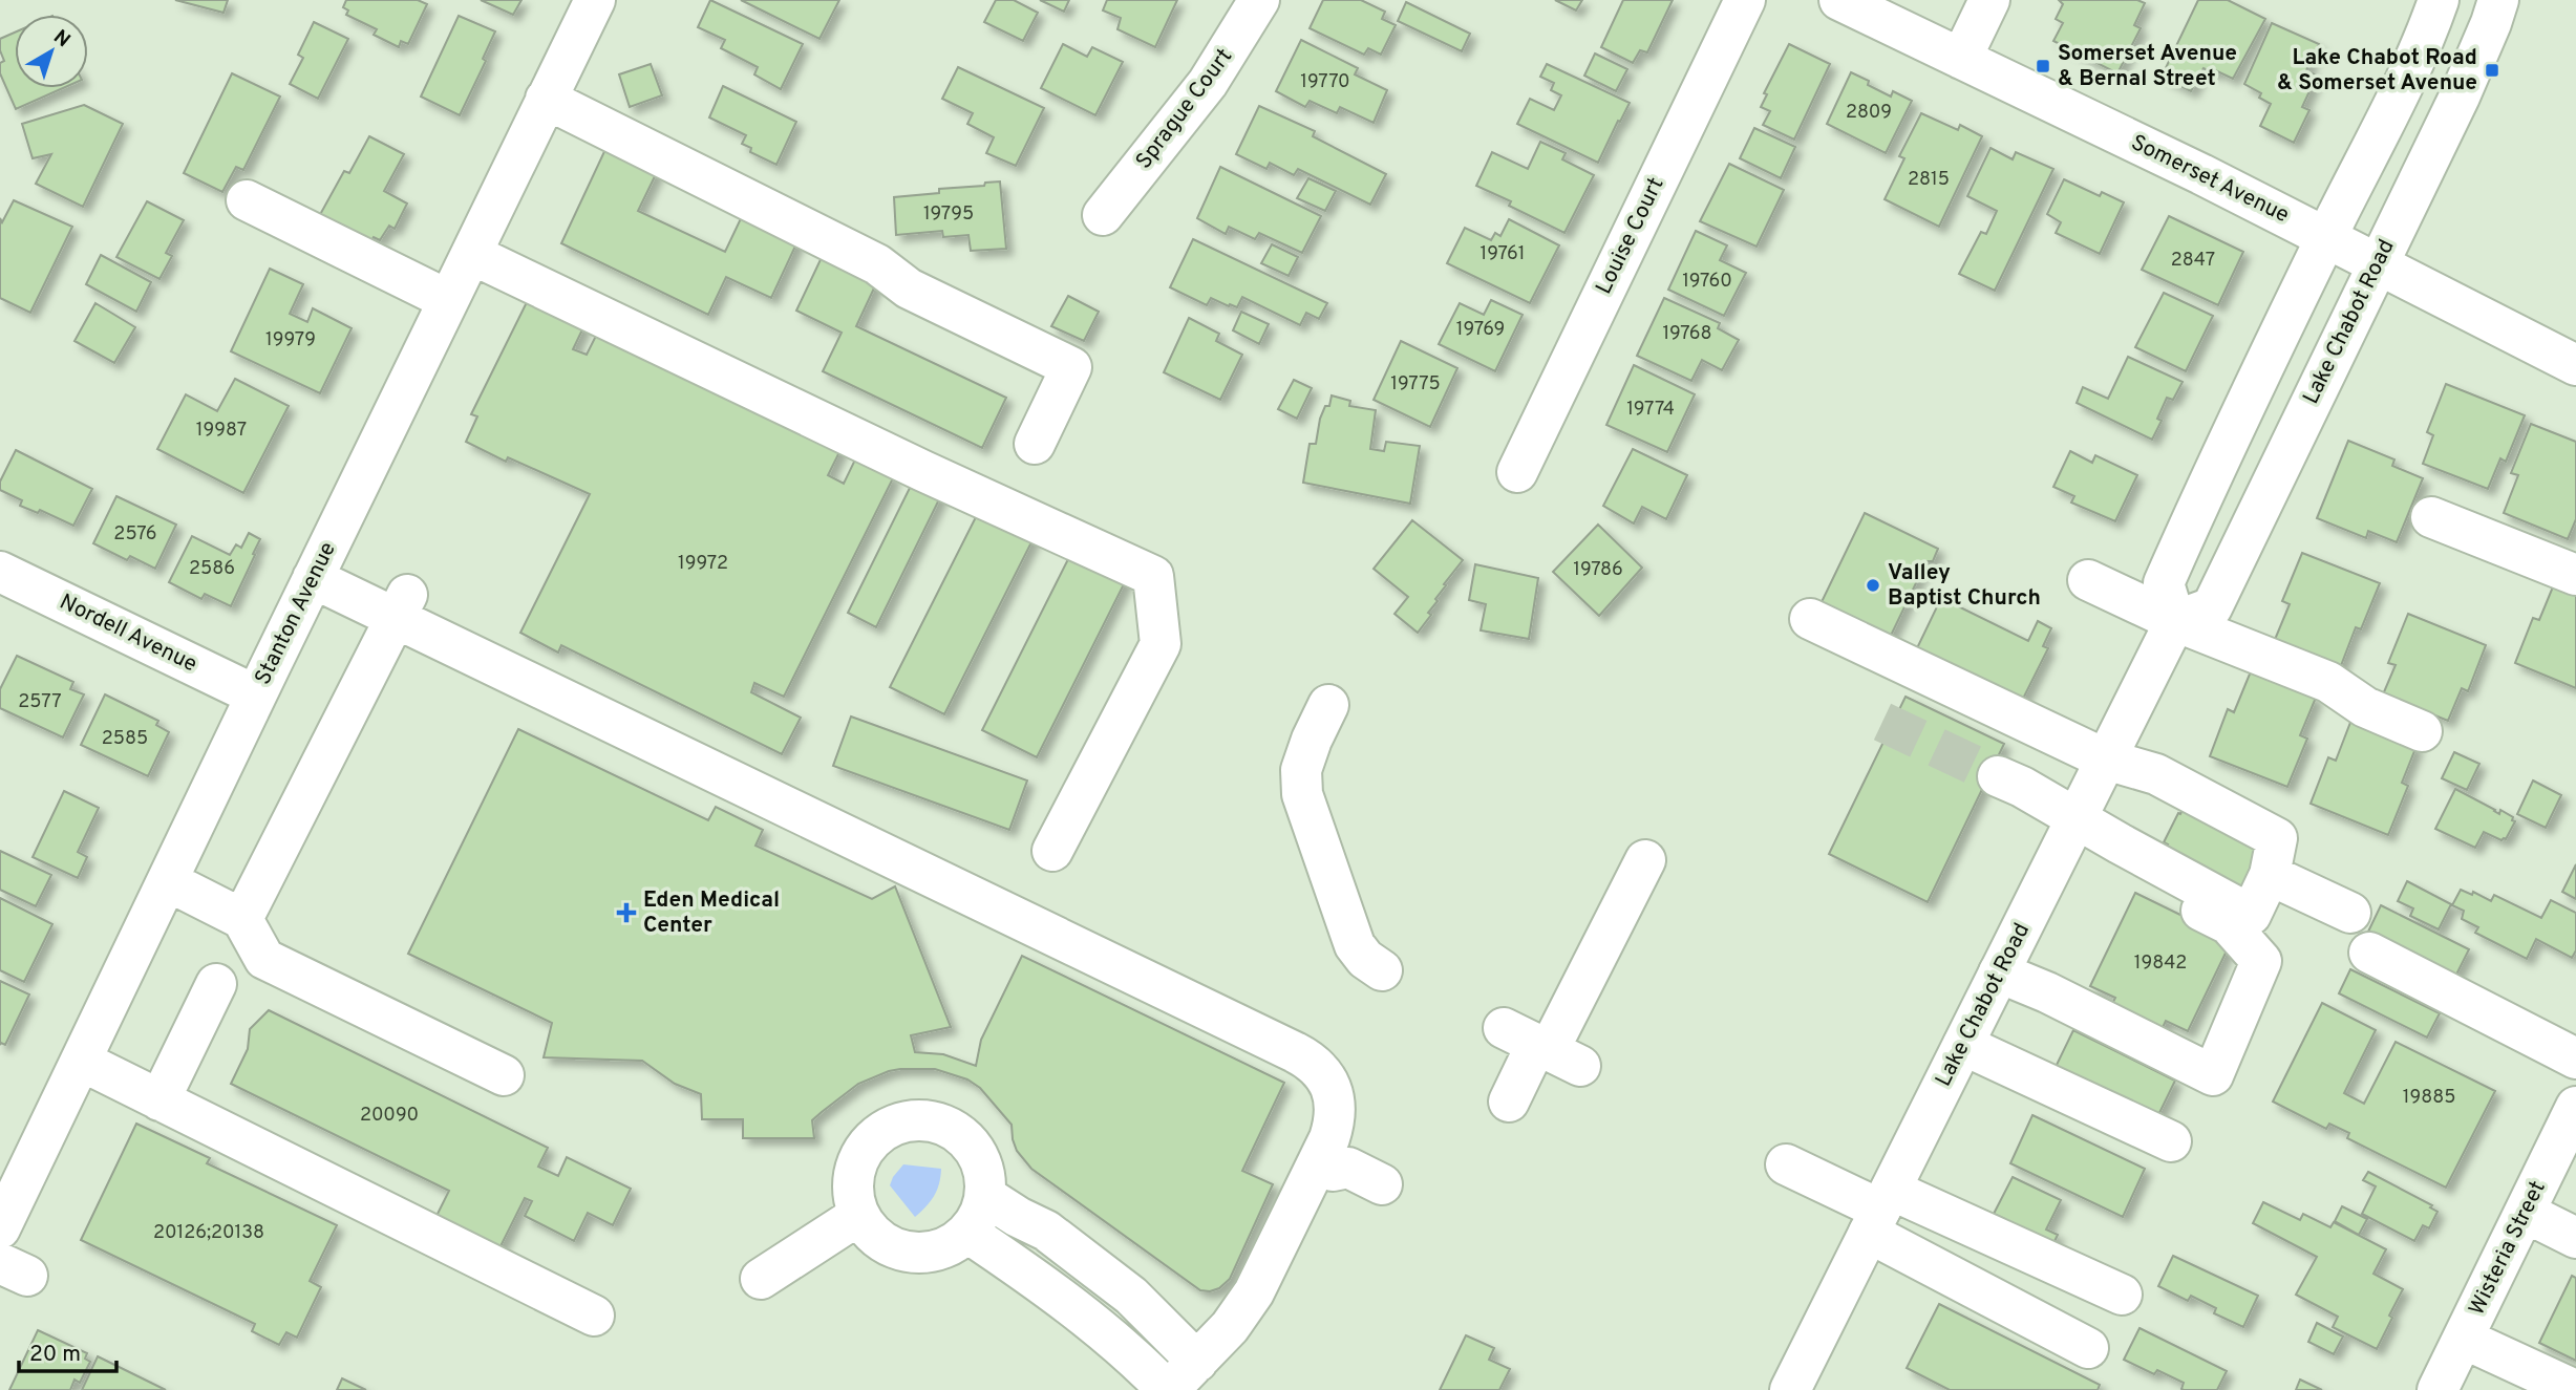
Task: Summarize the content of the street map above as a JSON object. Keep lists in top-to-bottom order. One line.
{"streets":{"street":["Sprague Court","Somerset Avenue","Louise Court","Lake Chabot Road","Stanton Avenue","Nordell Avenue","Wisteria Street"]},"crossings":[["Somerset Avenue","Lake Chabot Road"],["Stanton Avenue","Nordell Avenue"]],"places":{"transit":["Somerset Avenue & Bernal Street","Lake Chabot Road & Somerset Avenue"],"other":["Valley Baptist Church"],"health":["Eden Medical Center"]},"house_numbers":["19770","2809","2815","19795","19761","2847","19760","19769","19768","19979","19775","19774","19987","2576","19972","2586","19786","2577","2585","19842","19885","20090","20126;20138"],"scale_bar":"20 m","north":"top right"}
